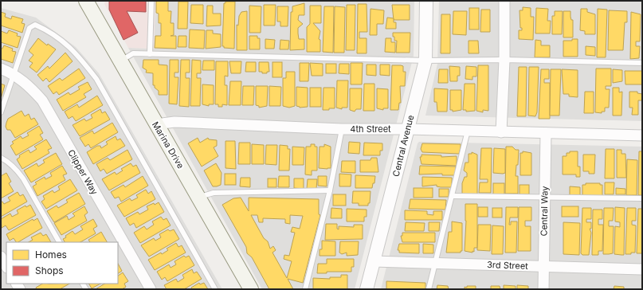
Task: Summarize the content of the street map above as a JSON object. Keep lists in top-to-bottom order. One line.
{"streets":{"main road":["Marina Drive"],"street":["4th Street","Central Avenue","Clipper Way","Central Way","3rd Street"]},"crossings":[["4th Street","Marina Drive"],["4th Street","Central Avenue"],["4th Street","Central Way"],["Central Avenue","3rd Street"],["Central Way","3rd Street"]],"legend":["Homes","Shops"]}
